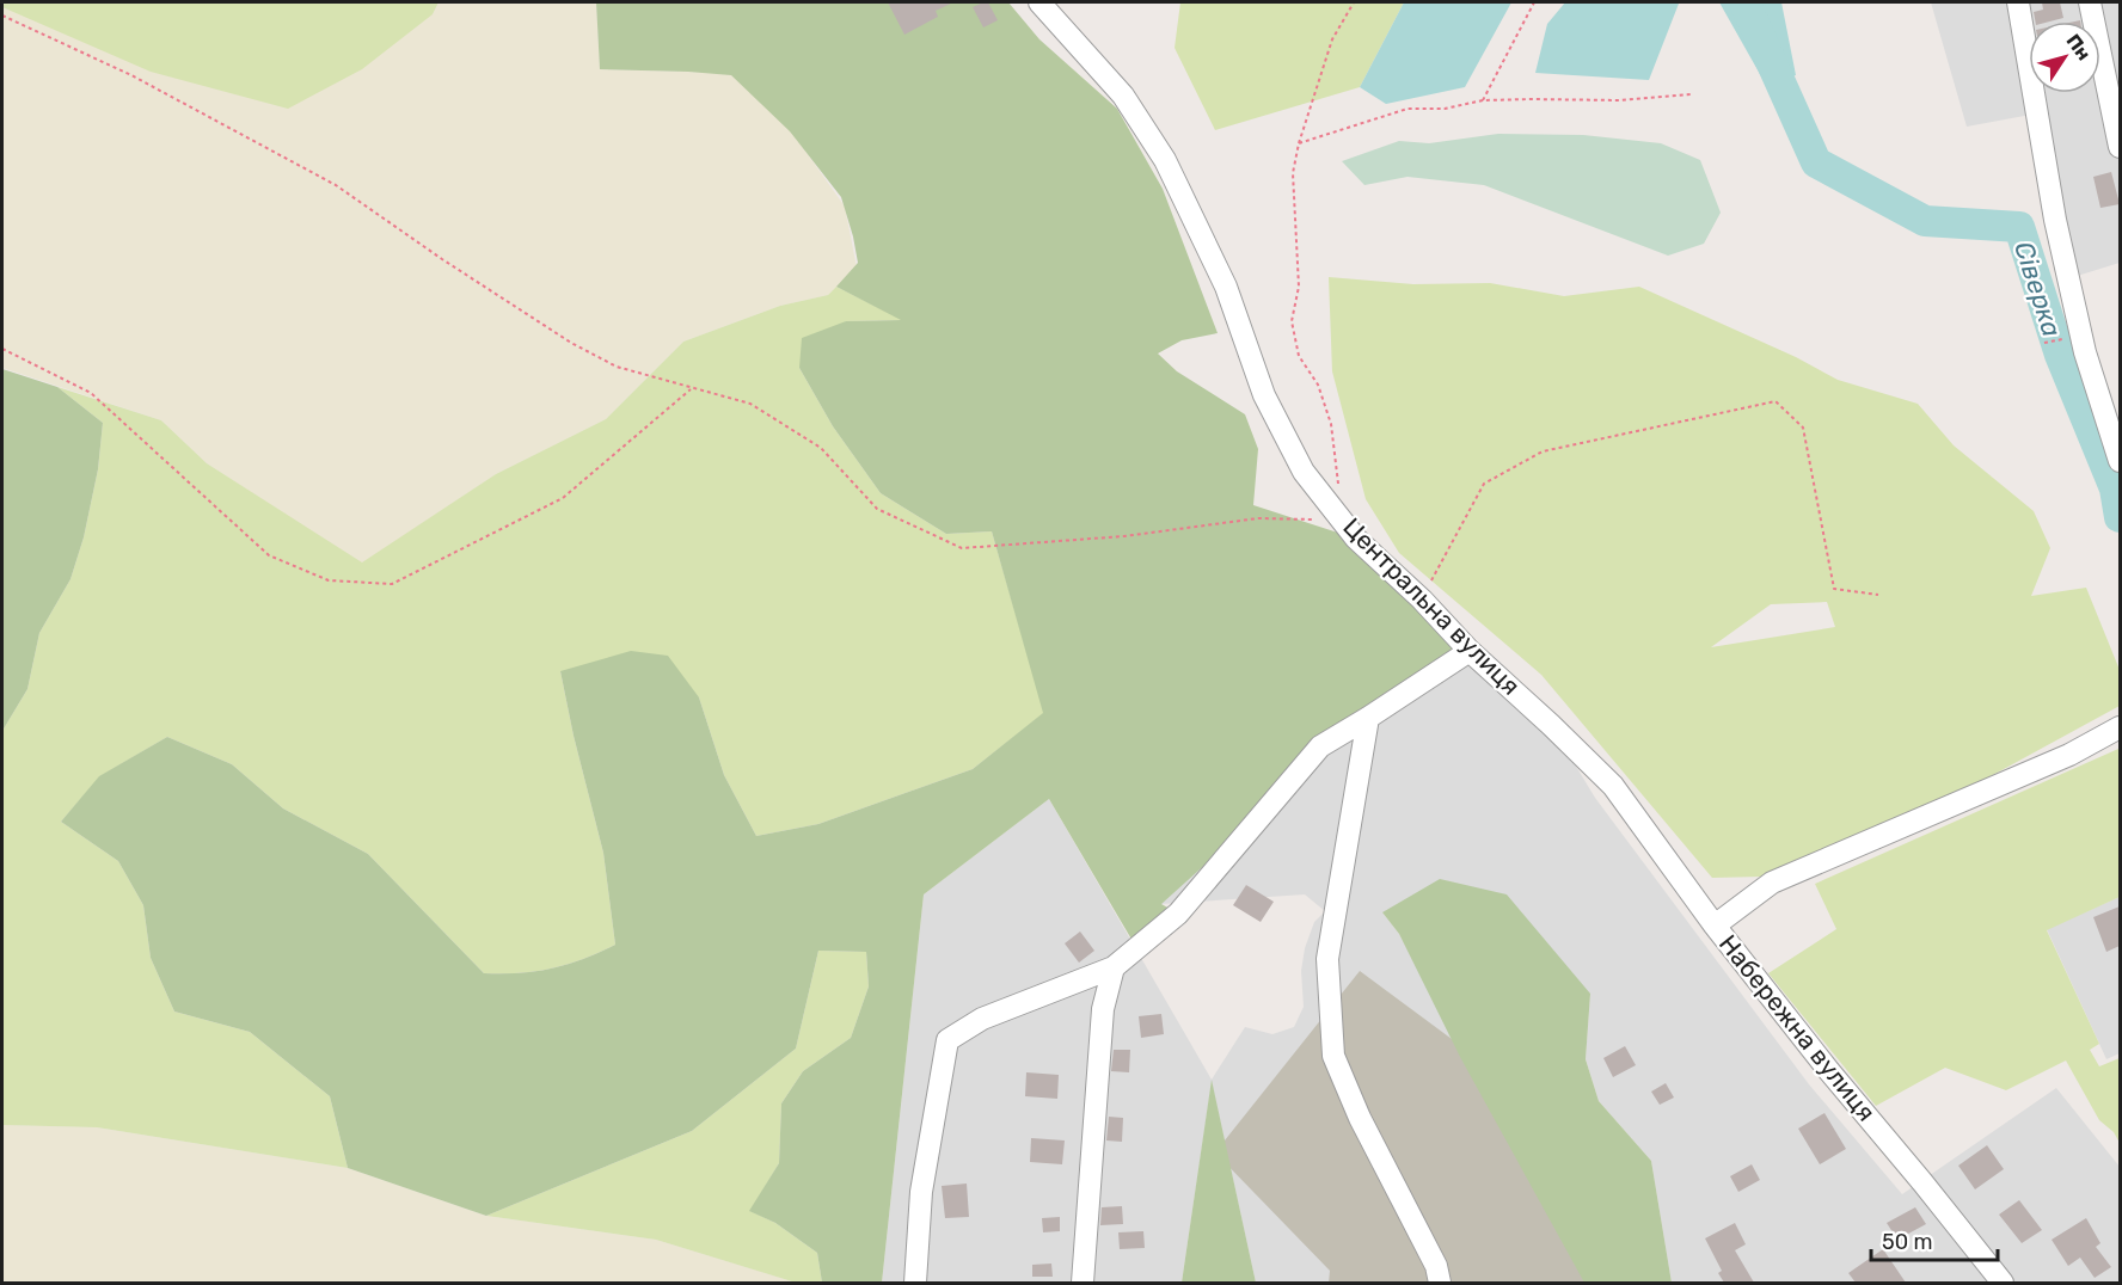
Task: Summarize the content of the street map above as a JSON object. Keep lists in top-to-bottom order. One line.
{"streets":{"street":["Центральна вулиця","Набережна вулиця"]},"crossings":[["Центральна вулиця","Набережна вулиця"]],"water":["Сіверка"],"scale_bar":"50 m","north":"top right"}
